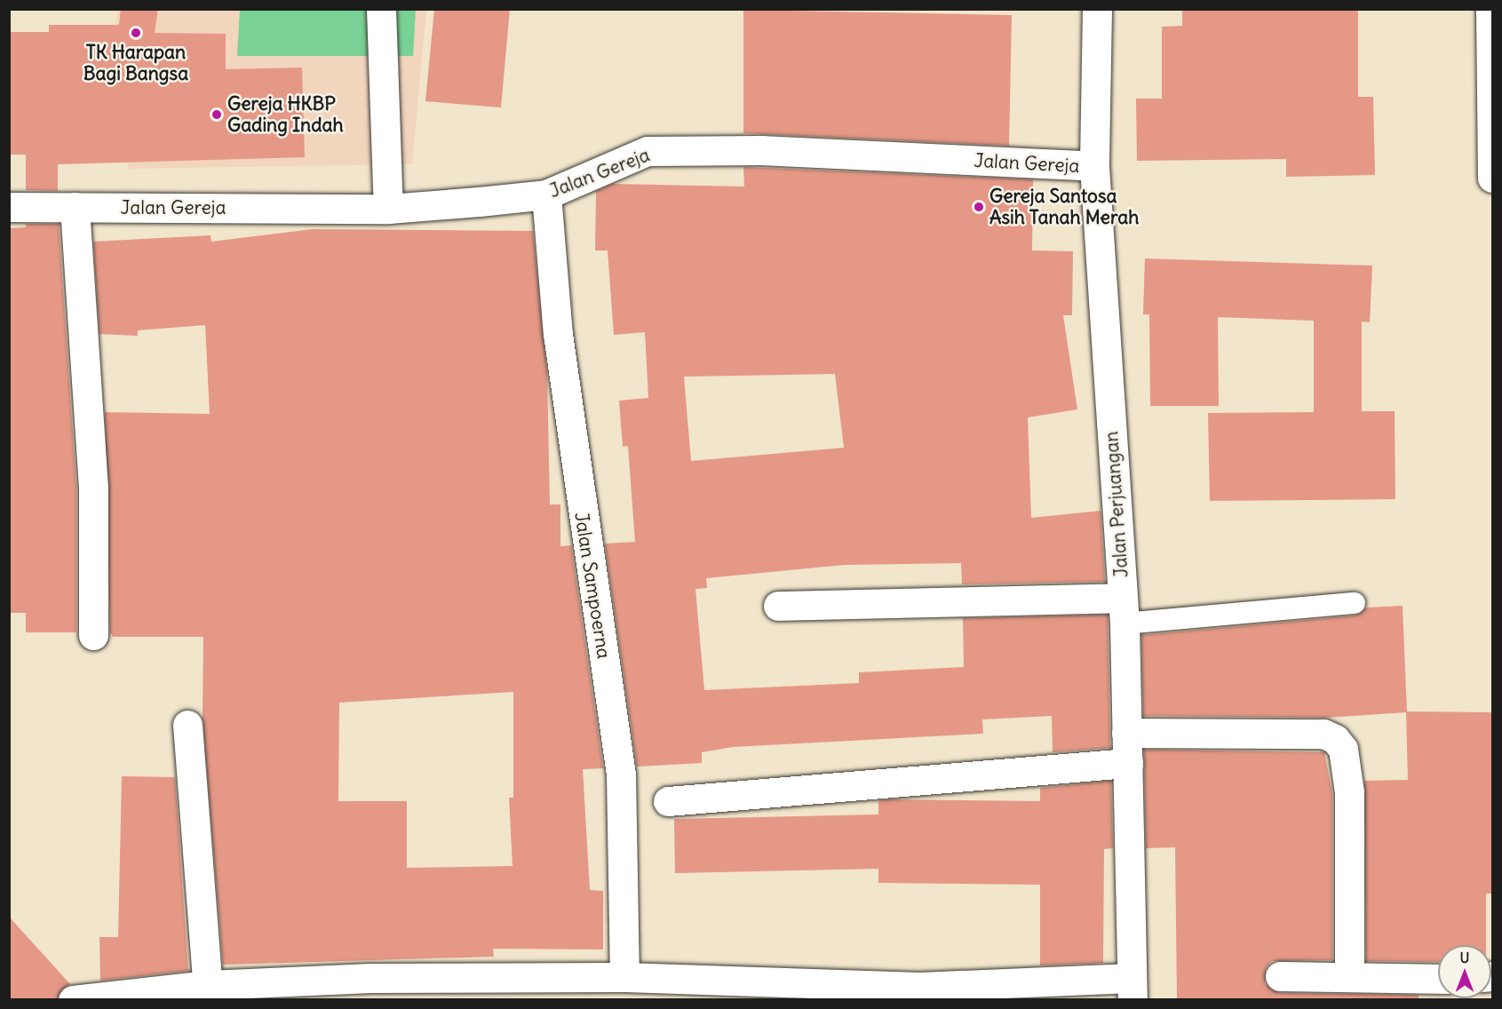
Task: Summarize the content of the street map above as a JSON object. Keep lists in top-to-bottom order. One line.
{"streets":{"street":["Jalan Gereja","Jalan Perjuangan","Jalan Sampoerna"]},"crossings":[["Jalan Gereja","Jalan Perjuangan"],["Jalan Gereja","Jalan Sampoerna"]],"places":["TK Harapan Bagi Bangsa","Gereja HKBP Gading Indah","Gereja Santosa Asih Tanah Merah"],"north":"top"}
